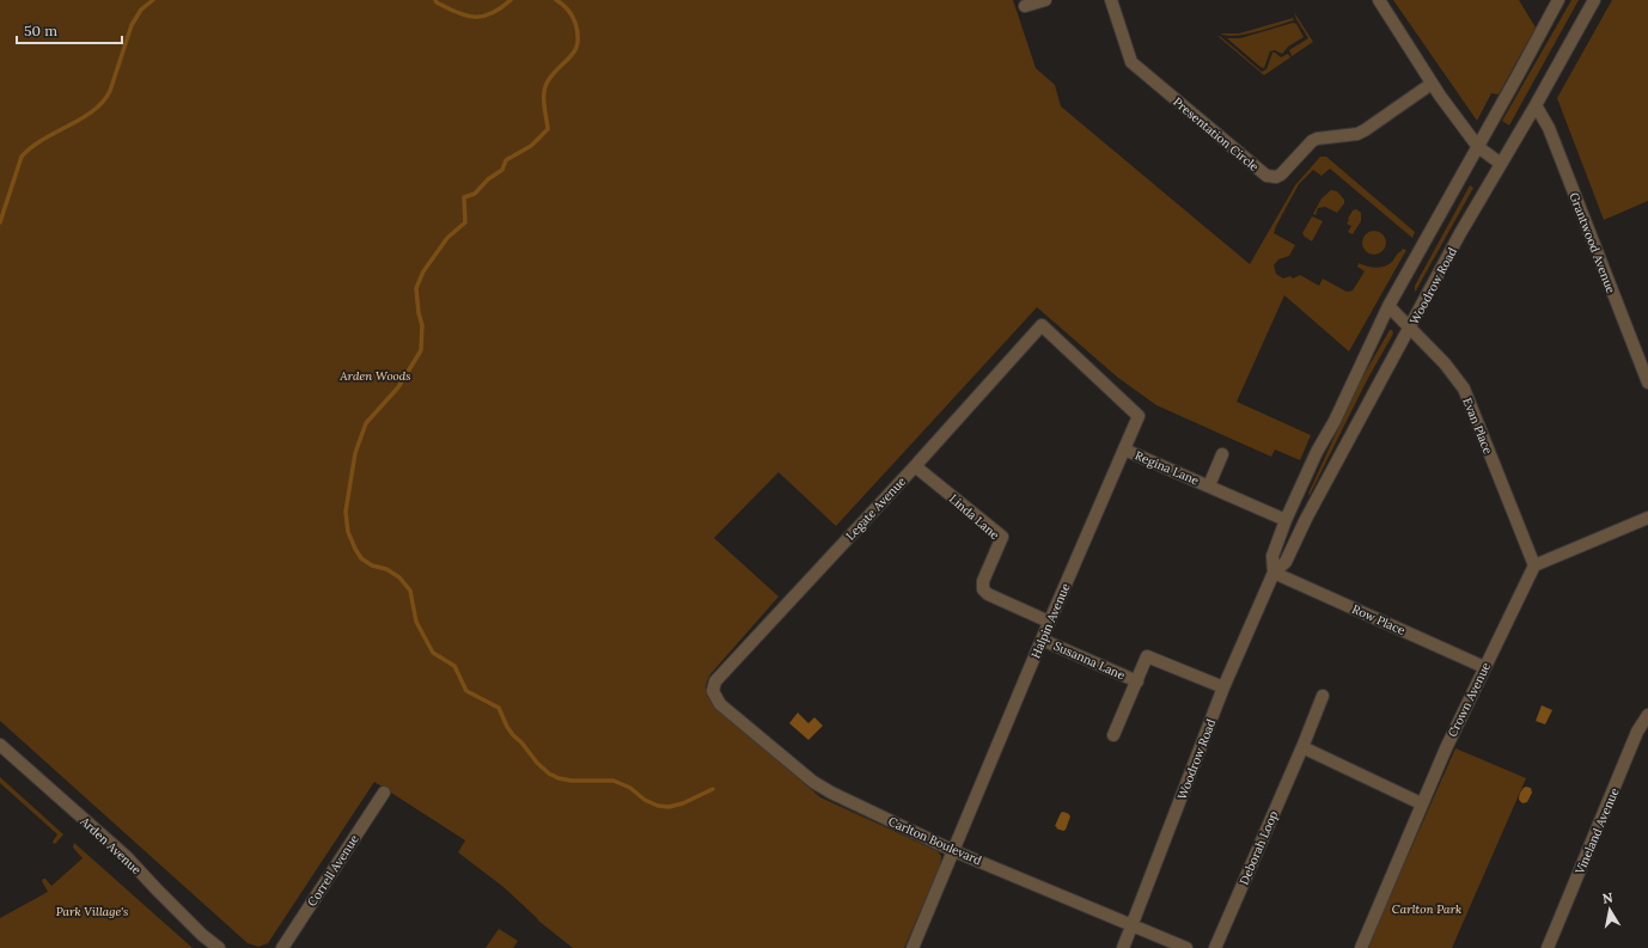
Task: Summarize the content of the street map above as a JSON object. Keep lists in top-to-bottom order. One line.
{"streets":{"street":["Presentation Circle","Grantwood Avenue","Woodrow Road","Evan Place","Regina Lane","Legate Avenue","Linda Lane","Row Place","Halpin Avenue","Susanna Lane","Crown Avenue","Vineland Avenue","Carlton Boulevard","Arden Avenue","Deborah Loop","Correll Avenue"]},"crossings":[["Grantwood Avenue","Woodrow Road"],["Woodrow Road","Evan Place"],["Woodrow Road","Regina Lane"],["Woodrow Road","Row Place"],["Woodrow Road","Susanna Lane"],["Woodrow Road","Carlton Boulevard"],["Evan Place","Crown Avenue"],["Regina Lane","Halpin Avenue"],["Legate Avenue","Linda Lane"],["Legate Avenue","Halpin Avenue"],["Legate Avenue","Carlton Boulevard"],["Linda Lane","Halpin Avenue"],["Row Place","Crown Avenue"],["Halpin Avenue","Susanna Lane"],["Halpin Avenue","Carlton Boulevard"]],"parks":["Arden Woods","Carlton Park","Park Village's"],"scale_bar":"50 m","north":"top"}
